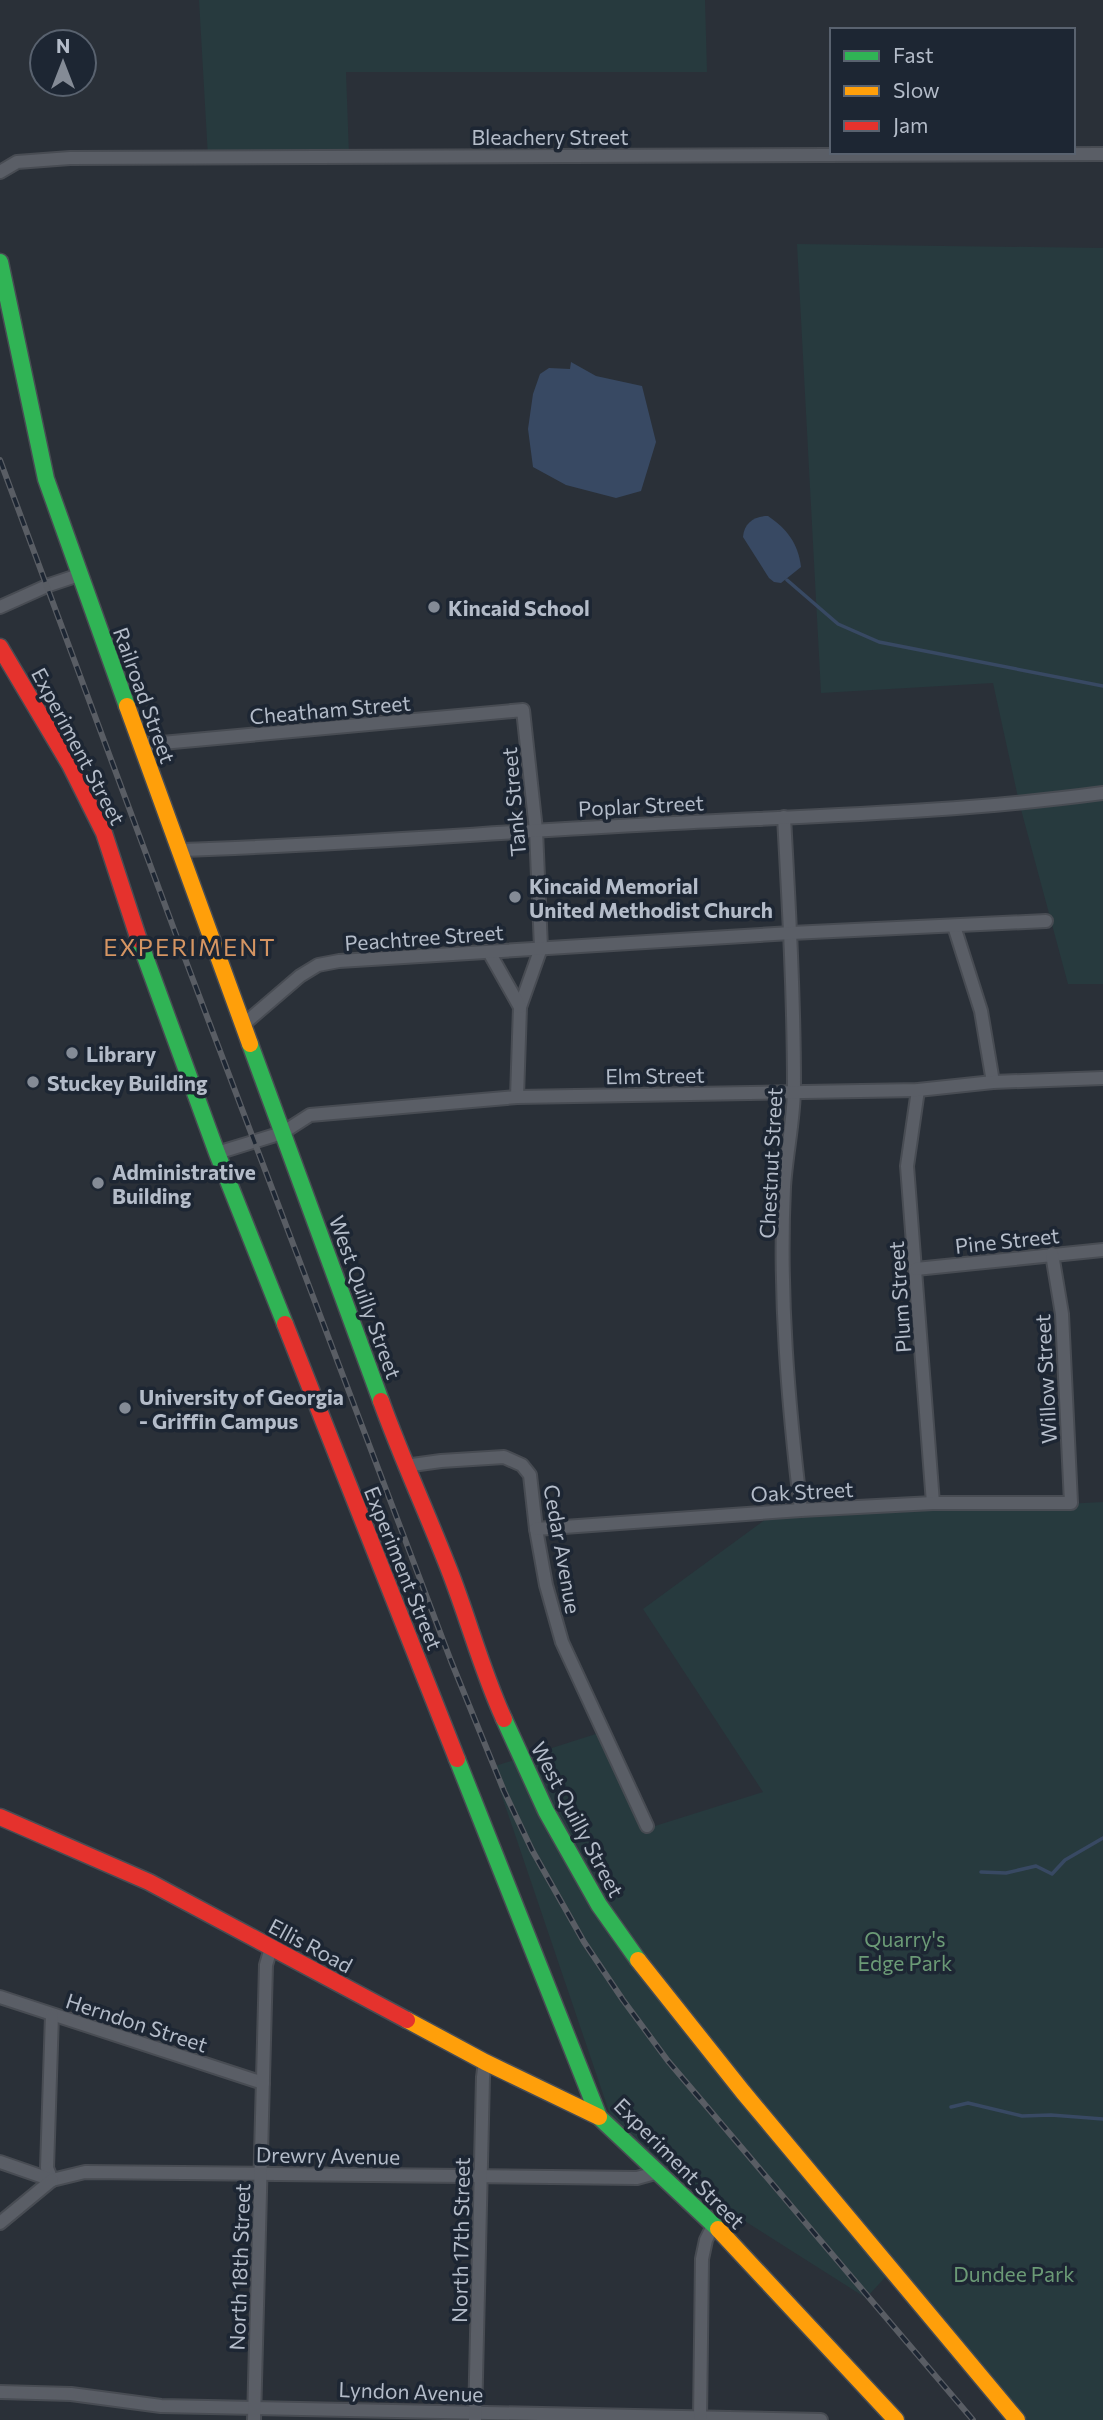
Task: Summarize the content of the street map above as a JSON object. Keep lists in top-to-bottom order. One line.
{"streets":{"street":["Bleachery Street","Railroad Street","Cheatham Street","Experiment Street","Tank Street","Poplar Street","Peachtree Street","Elm Street","Chestnut Street","Pine Street","West Quilly Street","Plum Street","Willow Street","Oak Street","Cedar Avenue","Ellis Road","Herndon Street","Drewry Avenue","North 17th Street","North 18th Street","Lyndon Avenue"]},"crossings":[["Railroad Street","Cheatham Street"],["Railroad Street","Poplar Street"],["Railroad Street","Peachtree Street"],["Railroad Street","Elm Street"],["Railroad Street","West Quilly Street"],["Cheatham Street","Tank Street"],["Experiment Street","Elm Street"],["Experiment Street","Ellis Road"],["Experiment Street","Drewry Avenue"],["Tank Street","Poplar Street"],["Tank Street","Peachtree Street"],["Tank Street","Elm Street"],["Poplar Street","Chestnut Street"],["Peachtree Street","Chestnut Street"],["Elm Street","Chestnut Street"],["Elm Street","West Quilly Street"],["Elm Street","Plum Street"],["Chestnut Street","Oak Street"],["Pine Street","Plum Street"],["Pine Street","Willow Street"],["West Quilly Street","Cedar Avenue"],["Plum Street","Oak Street"],["Willow Street","Oak Street"],["Oak Street","Cedar Avenue"],["Ellis Road","North 17th Street"],["Ellis Road","North 18th Street"],["Herndon Street","North 18th Street"],["Drewry Avenue","North 17th Street"],["Drewry Avenue","North 18th Street"],["North 17th Street","Lyndon Avenue"],["North 18th Street","Lyndon Avenue"]],"districts":["EXPERIMENT"],"parks":["Quarry's Edge Park","Dundee Park"],"places":["Kincaid School","Kincaid Memorial United Methodist Church","Library","Stuckey Building","Administrative Building","University of Georgia - Griffin Campus"],"legend":["Fast","Slow","Jam"],"north":"top"}
